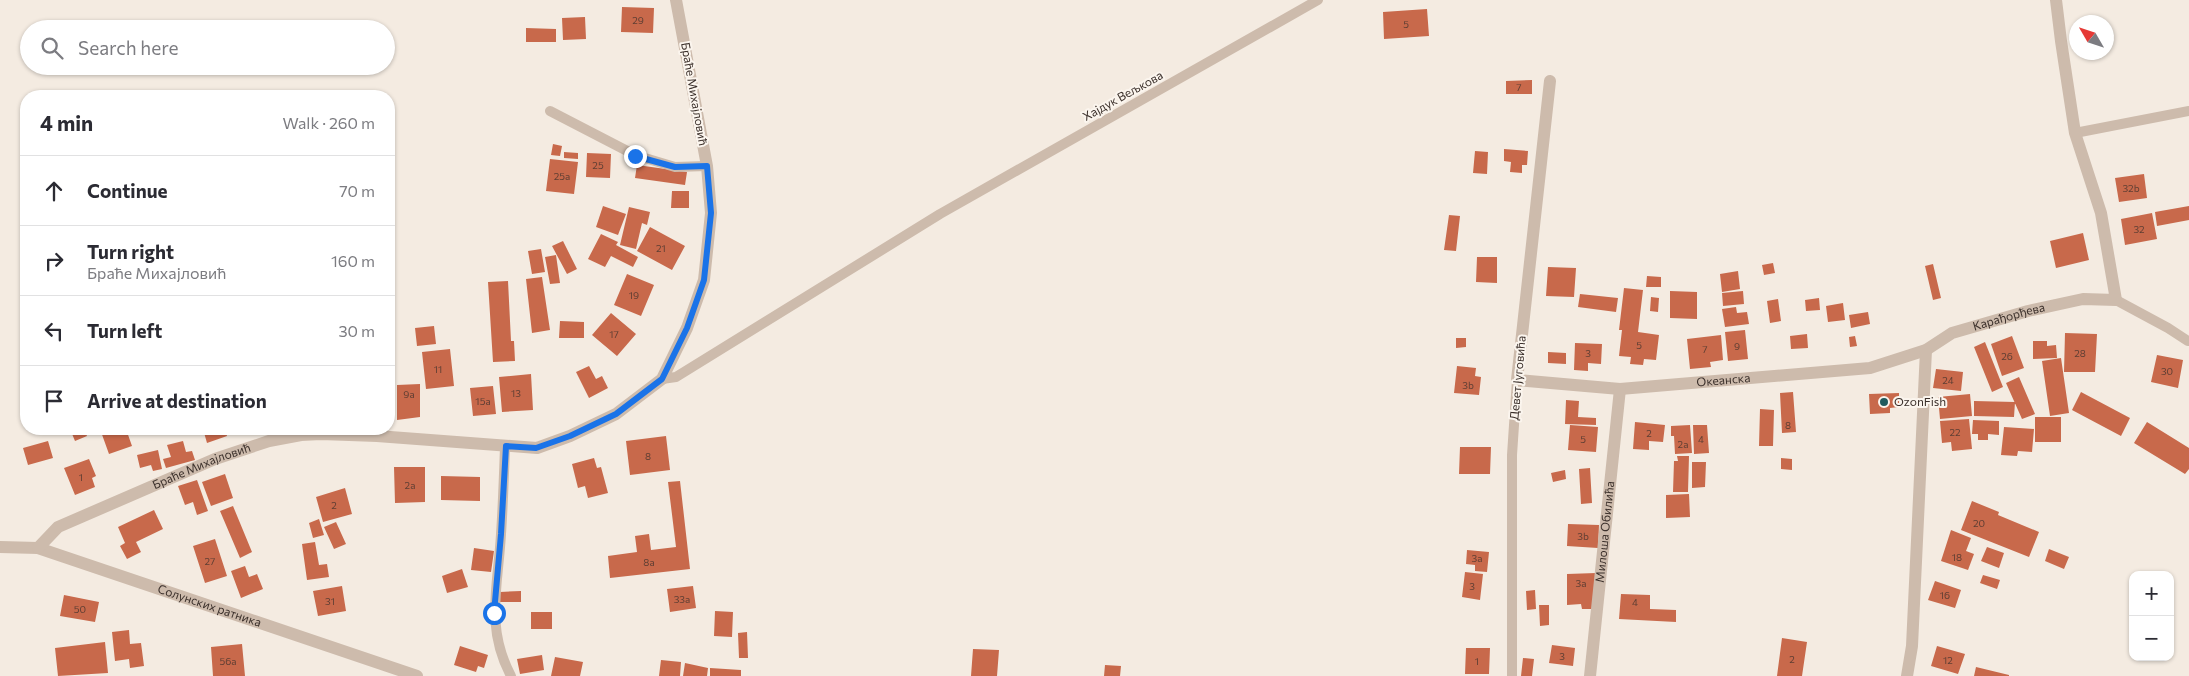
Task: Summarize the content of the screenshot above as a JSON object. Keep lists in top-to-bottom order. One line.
{"streets":{"street":["Браће Михајловић","Карађорђева","Девет Југовића","Океанска","Милоша Обилића","Солунских ратника"],"lane":["Хајдук Вељкова"]},"crossings":[["Браће Михајловић","Хајдук Вељкова"],["Браће Михајловић","Солунских ратника"],["Карађорђева","Океанска"],["Девет Југовића","Океанска"],["Океанска","Милоша Обилића"]],"places":["OzonFish"],"house_numbers":["29","5","7","25","25a","32b","32","21","19","17","5","9","7","3","28","26","11","30","24","3b","13","9a","15a","8","22","2","5","4","2a","8","1","2a","2","20","3b","18","3a","27","8a","3a","3","16","33a","31","4","50","3","2","12","56a","1"],"north":"top left","page":{"search":"Search here","heading":["4 min","Walk · 260 m"],"list":[["Continue","70 m"],["Turn right","Браће Михајловић","160 m"],["Turn left","30 m"],"Arrive at destination"],"map_buttons":["+","−"]}}
